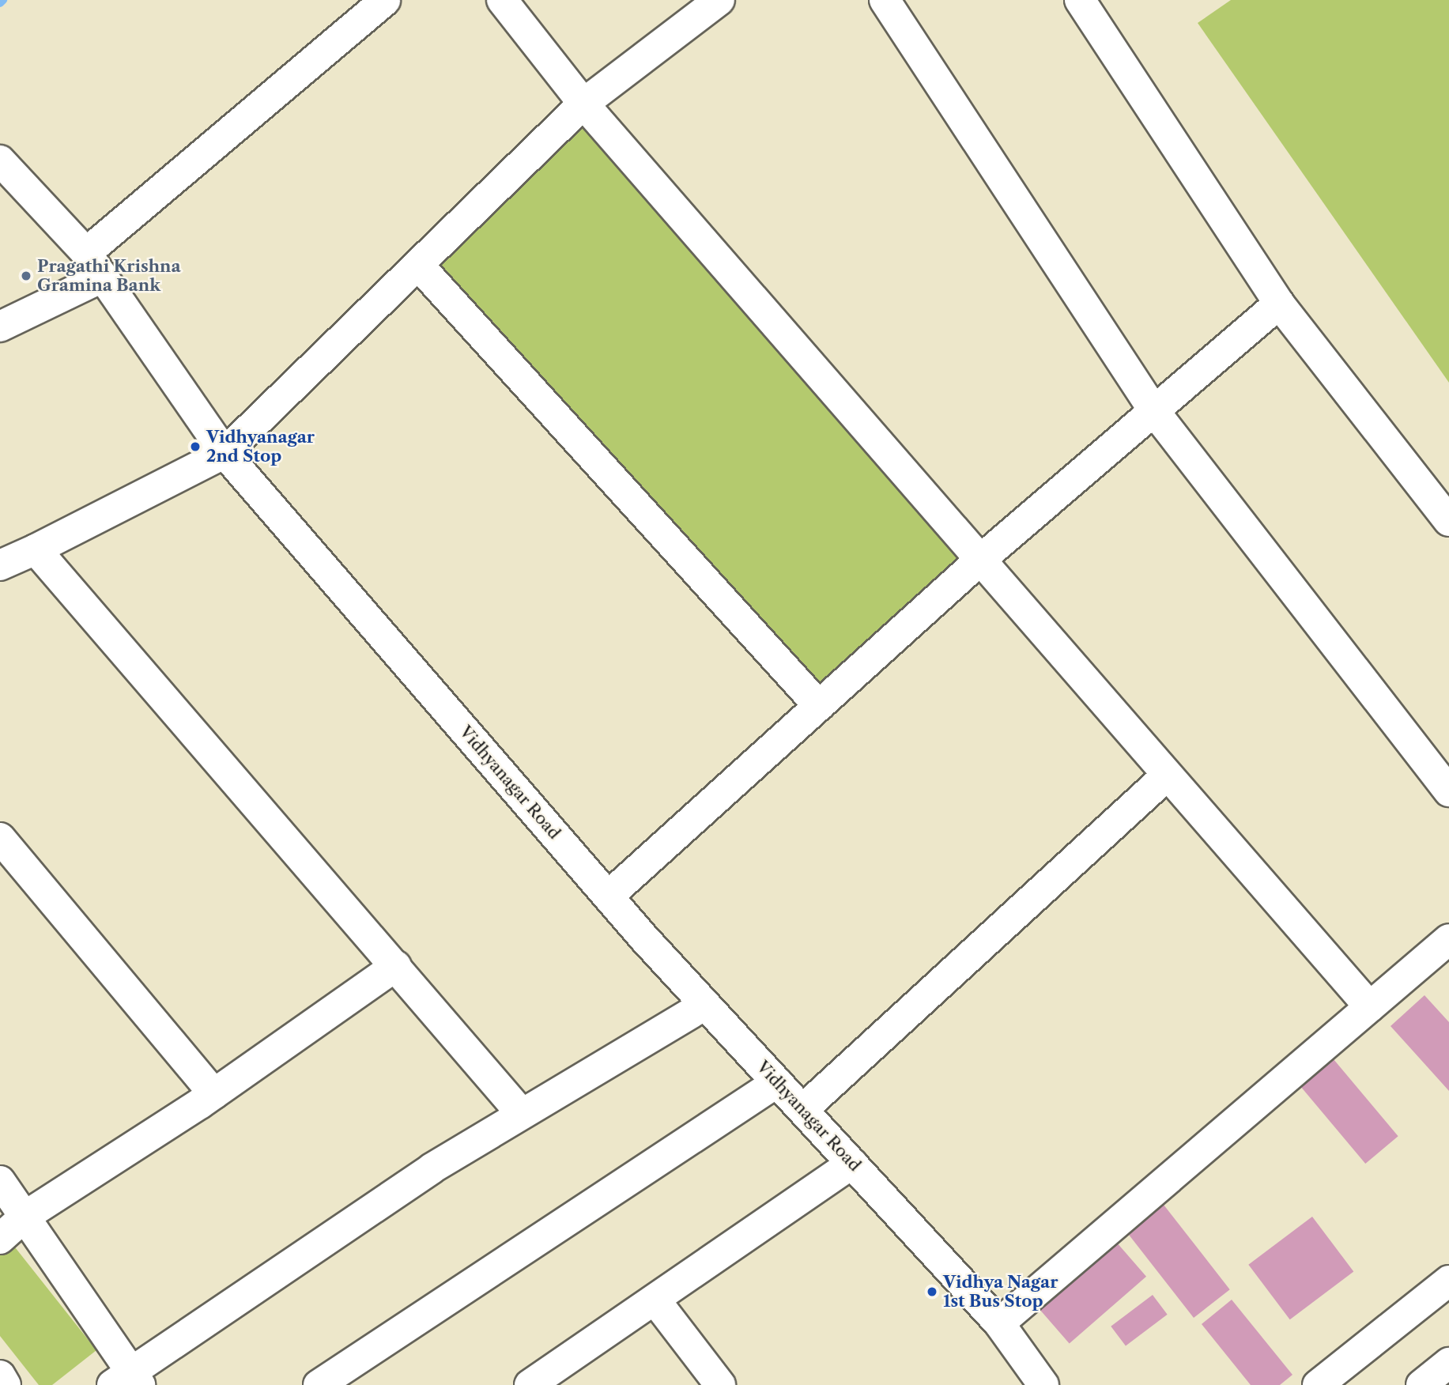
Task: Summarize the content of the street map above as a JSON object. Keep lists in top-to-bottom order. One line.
{"streets":{"street":["Vidhyanagar Road"]},"places":["Pragathi Krishna Gramina Bank","Vidhyanagar 2nd Stop","Vidhya Nagar 1st Bus Stop"]}
